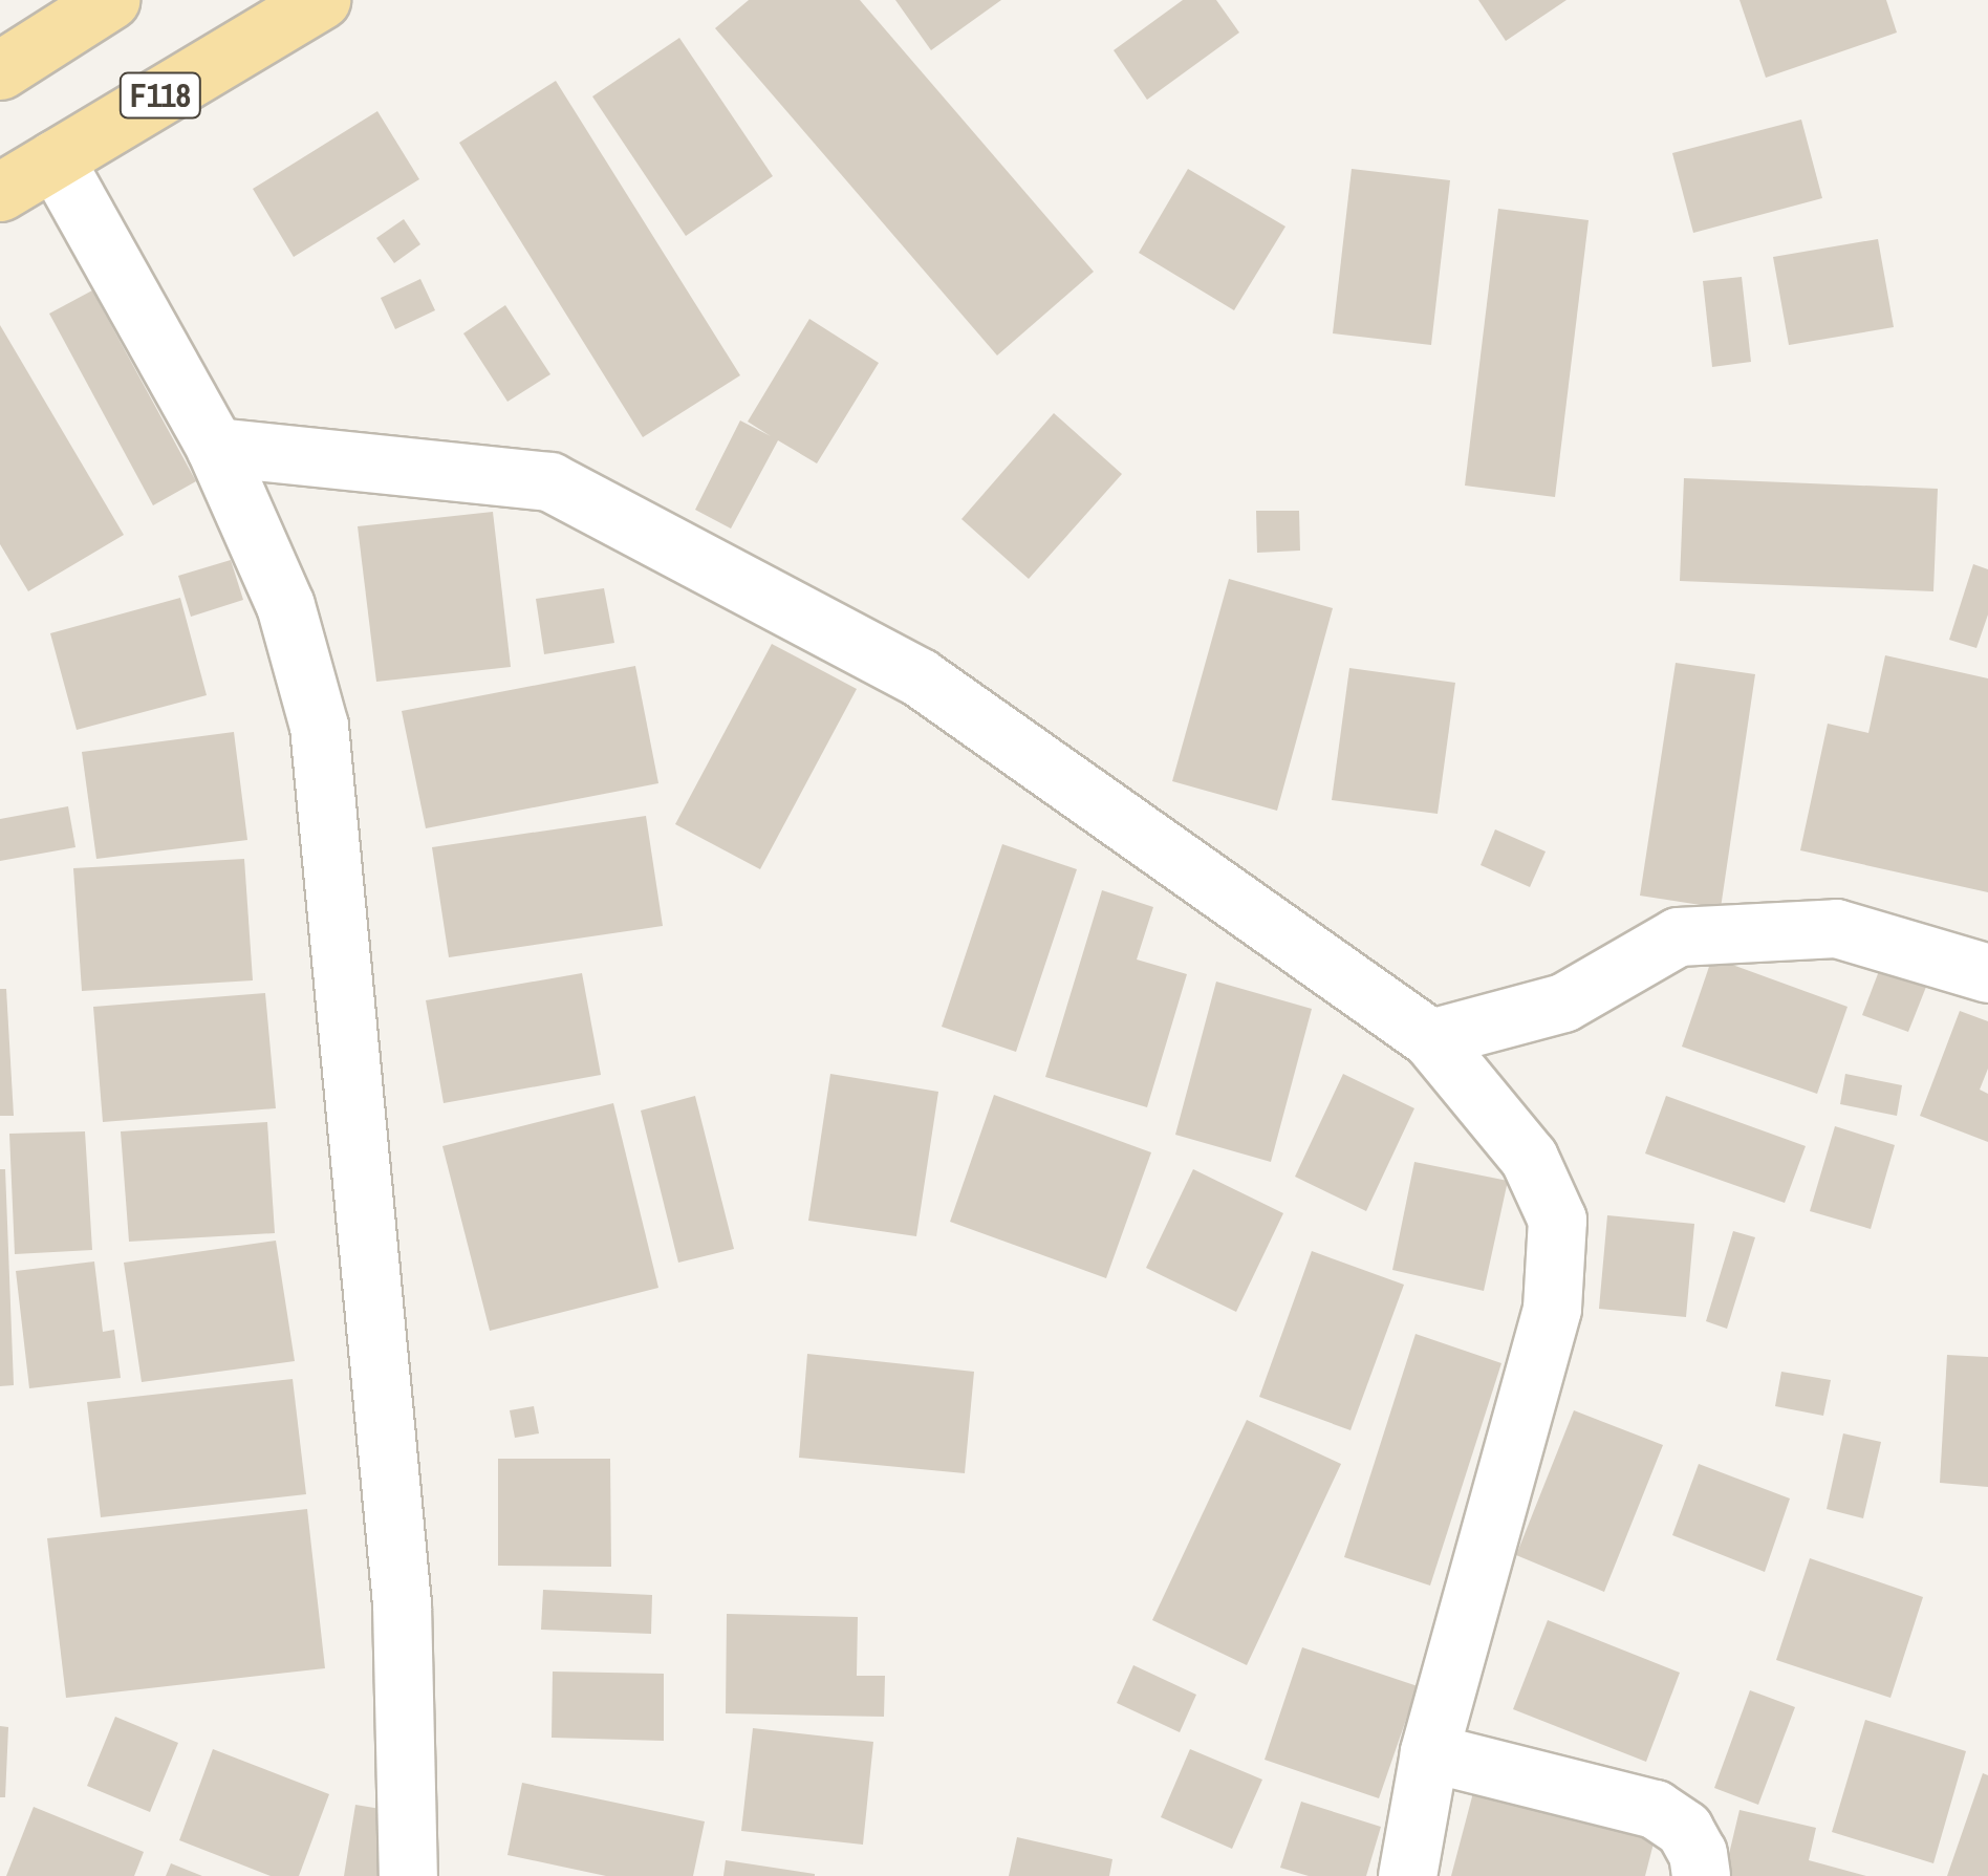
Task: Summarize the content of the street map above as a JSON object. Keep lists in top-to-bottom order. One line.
{"streets":{"main road":["F118"]}}
